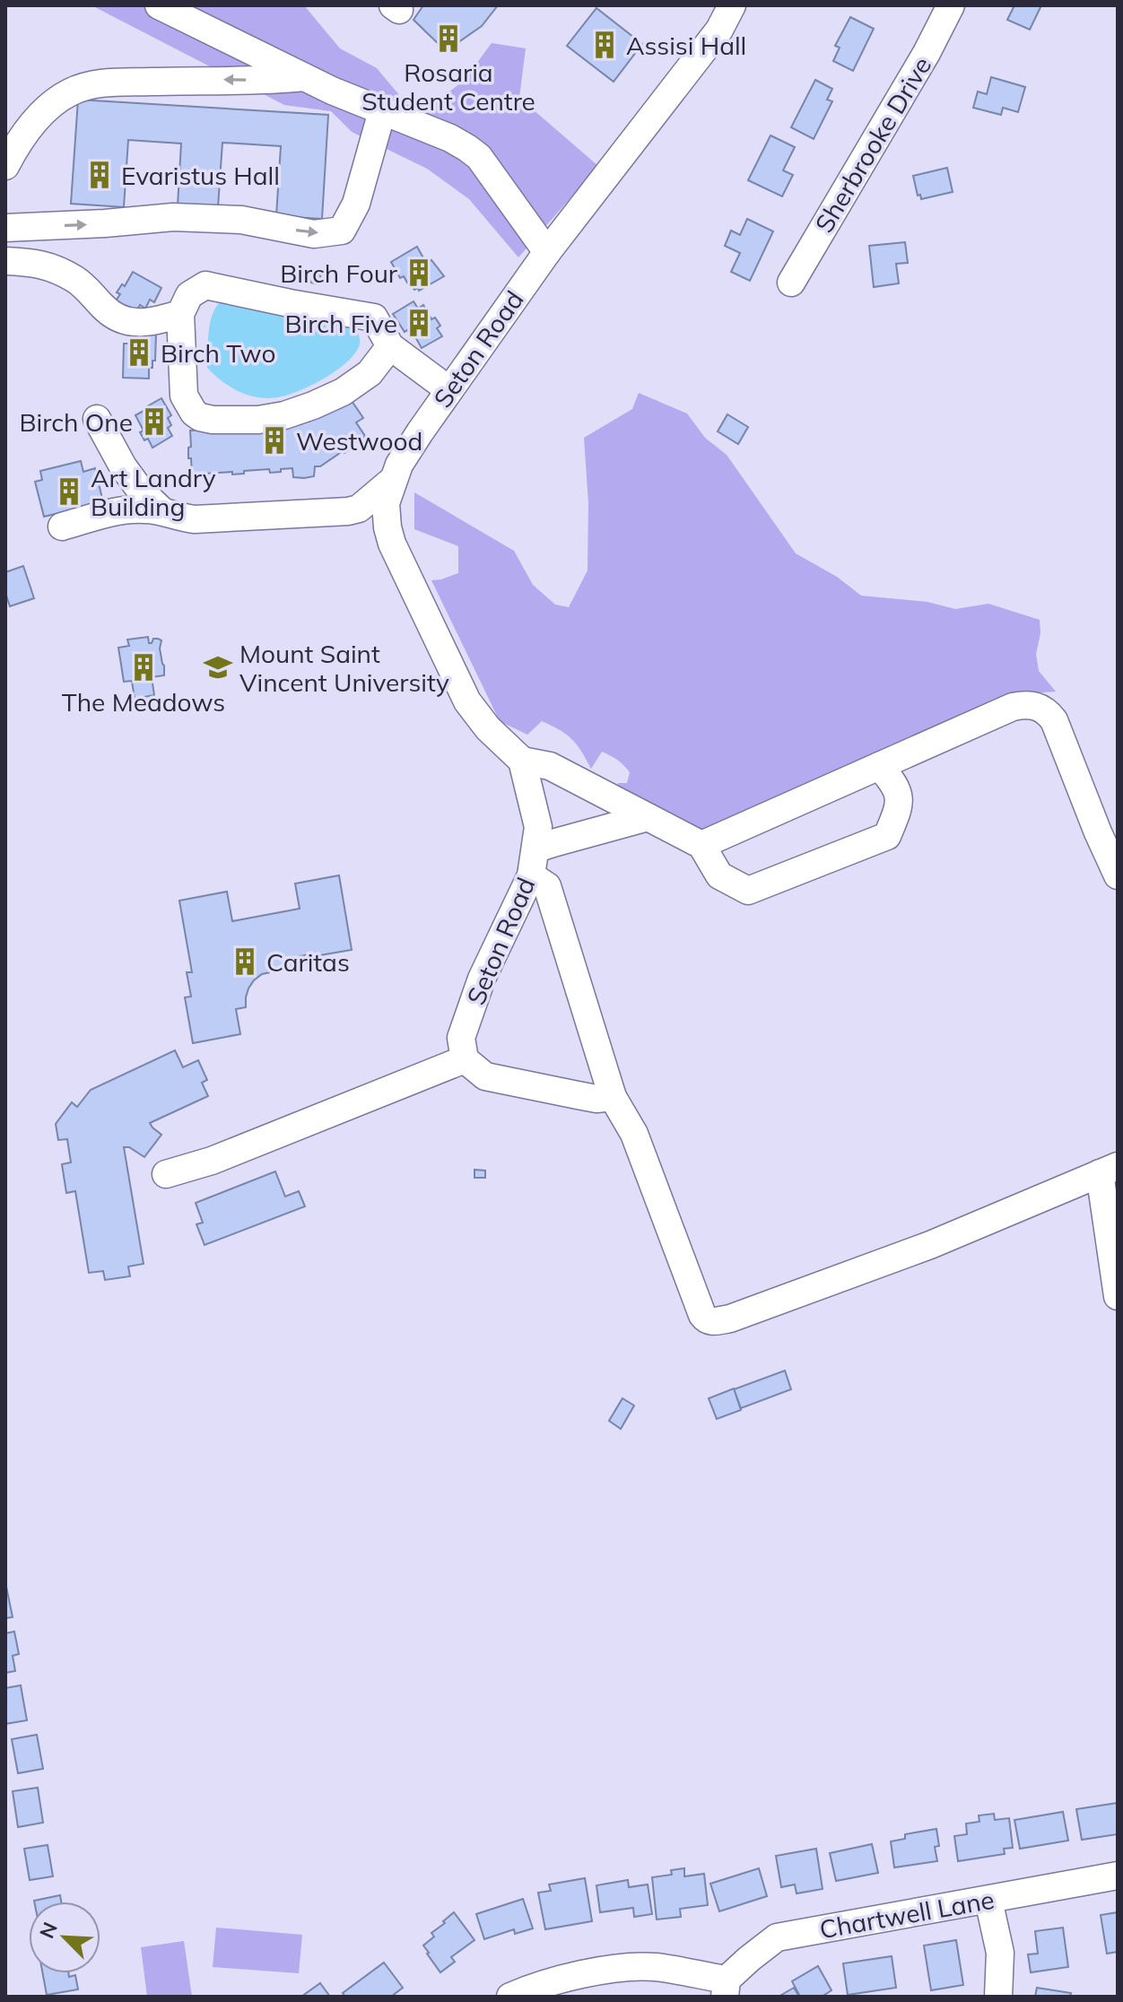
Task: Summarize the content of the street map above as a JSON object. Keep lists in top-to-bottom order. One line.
{"streets":{"street":["Sherbrooke Drive","Seton Road","Chartwell Lane"]},"places":{"building":["Rosaria Student Centre","Assisi Hall","Evaristus Hall","Birch Four","Birch Five","Birch Two","Birch One","Westwood","Art Landry Building","The Meadows","Caritas"],"school or university":["Mount Saint Vincent University"]},"north":"top left"}
